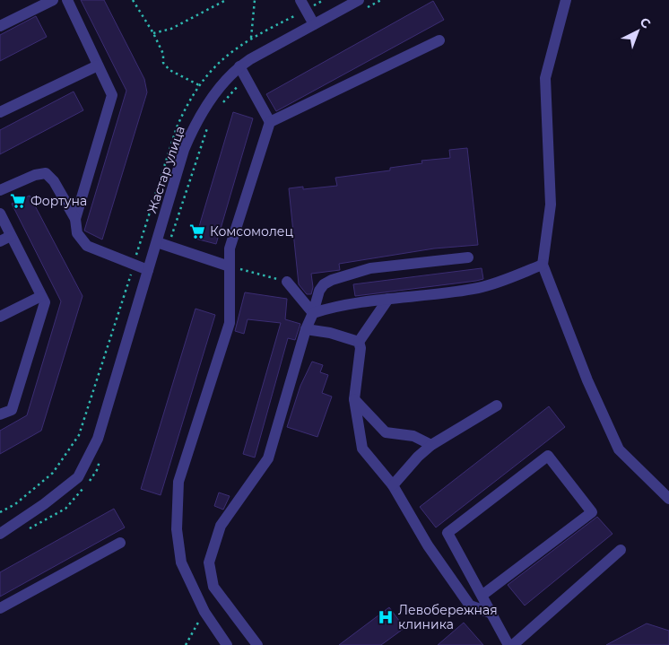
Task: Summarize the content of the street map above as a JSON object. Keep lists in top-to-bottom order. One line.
{"streets":{"street":["Жастар улица"]},"places":{"supermarket":["Фортуна","Комсомолец"],"hospital":["Левобережная клиника"]},"north":"top right"}
